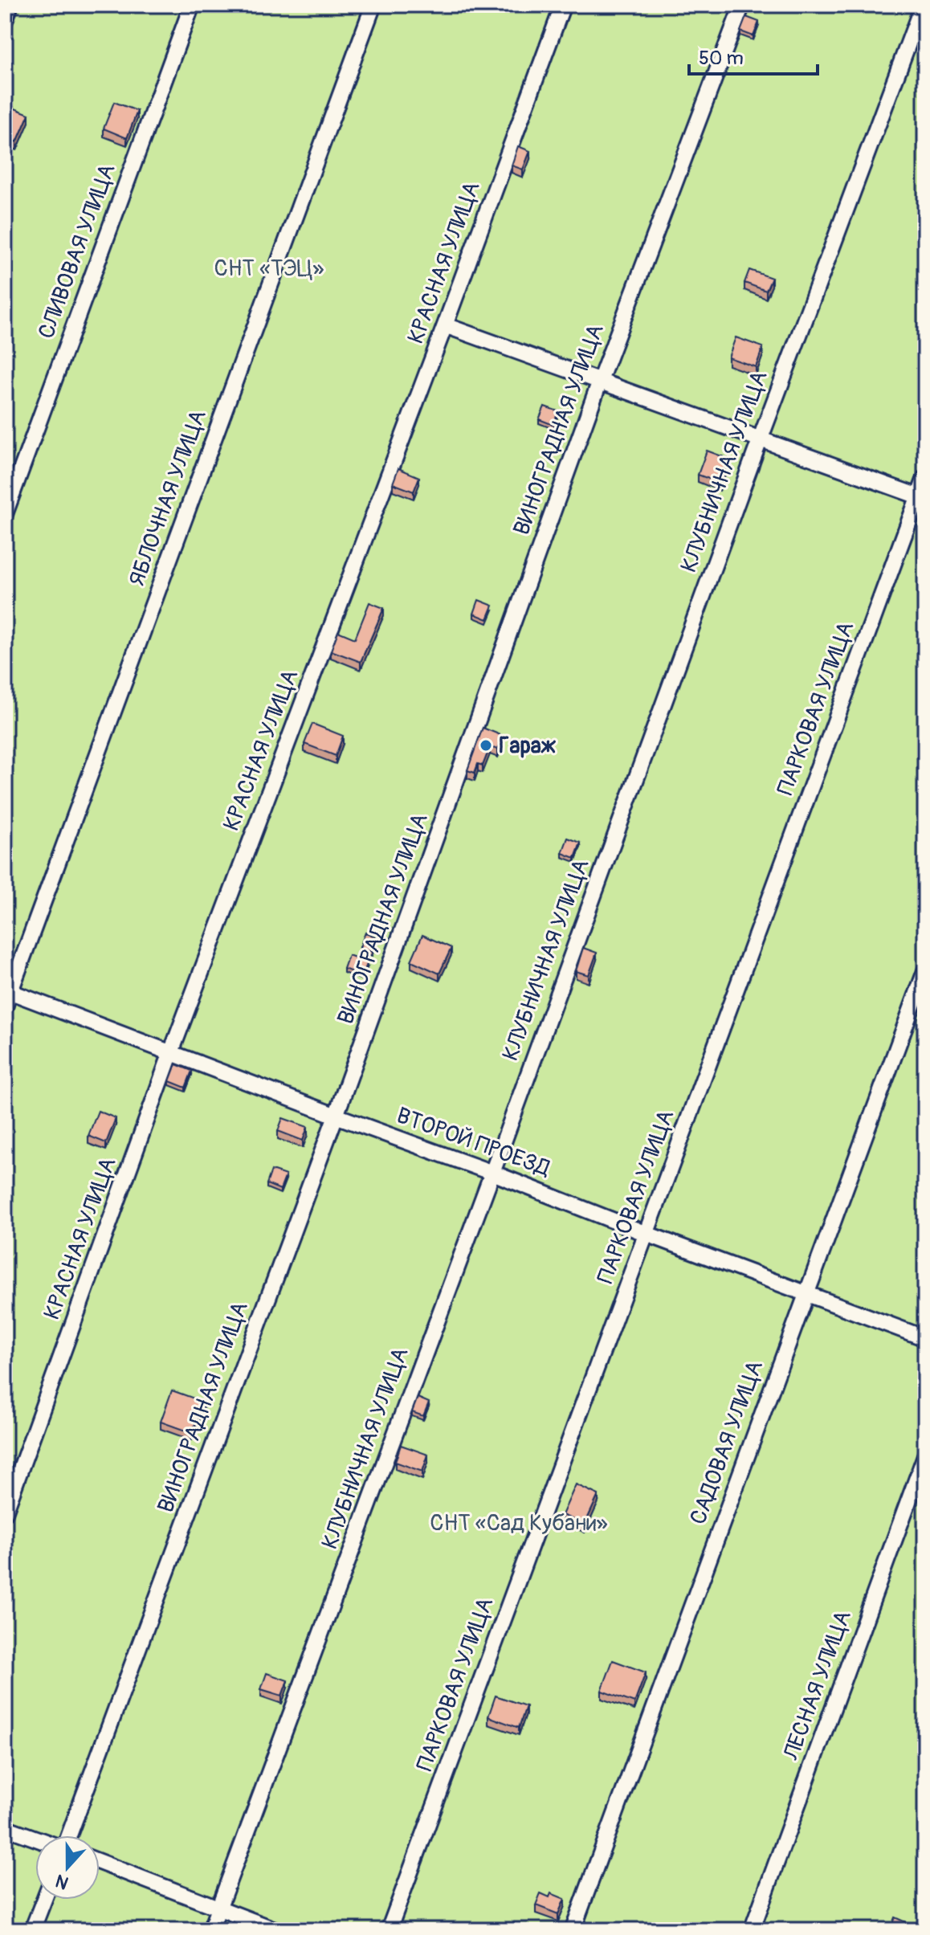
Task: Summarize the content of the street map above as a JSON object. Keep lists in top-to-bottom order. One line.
{"streets":{"street":["СЛИВОВАЯ УЛИЦА","КРАСНАЯ УЛИЦА","ВИНОГРАДНАЯ УЛИЦА","КЛУБНИЧНАЯ УЛИЦА","ЯБЛОЧНАЯ УЛИЦА","ПАРКОВАЯ УЛИЦА","ВТОРОЙ ПРОЕЗД","САДОВАЯ УЛИЦА","ЛЕСНАЯ УЛИЦА"]},"crossings":[["КРАСНАЯ УЛИЦА","ВТОРОЙ ПРОЕЗД"],["ВИНОГРАДНАЯ УЛИЦА","ВТОРОЙ ПРОЕЗД"],["КЛУБНИЧНАЯ УЛИЦА","ВТОРОЙ ПРОЕЗД"],["ЯБЛОЧНАЯ УЛИЦА","ВТОРОЙ ПРОЕЗД"],["ПАРКОВАЯ УЛИЦА","ВТОРОЙ ПРОЕЗД"],["ВТОРОЙ ПРОЕЗД","САДОВАЯ УЛИЦА"]],"parks":["СНТ «ТЭЦ»","СНТ «Сад Кубани»"],"places":["Гараж"],"scale_bar":"50 m","north":"bottom"}
